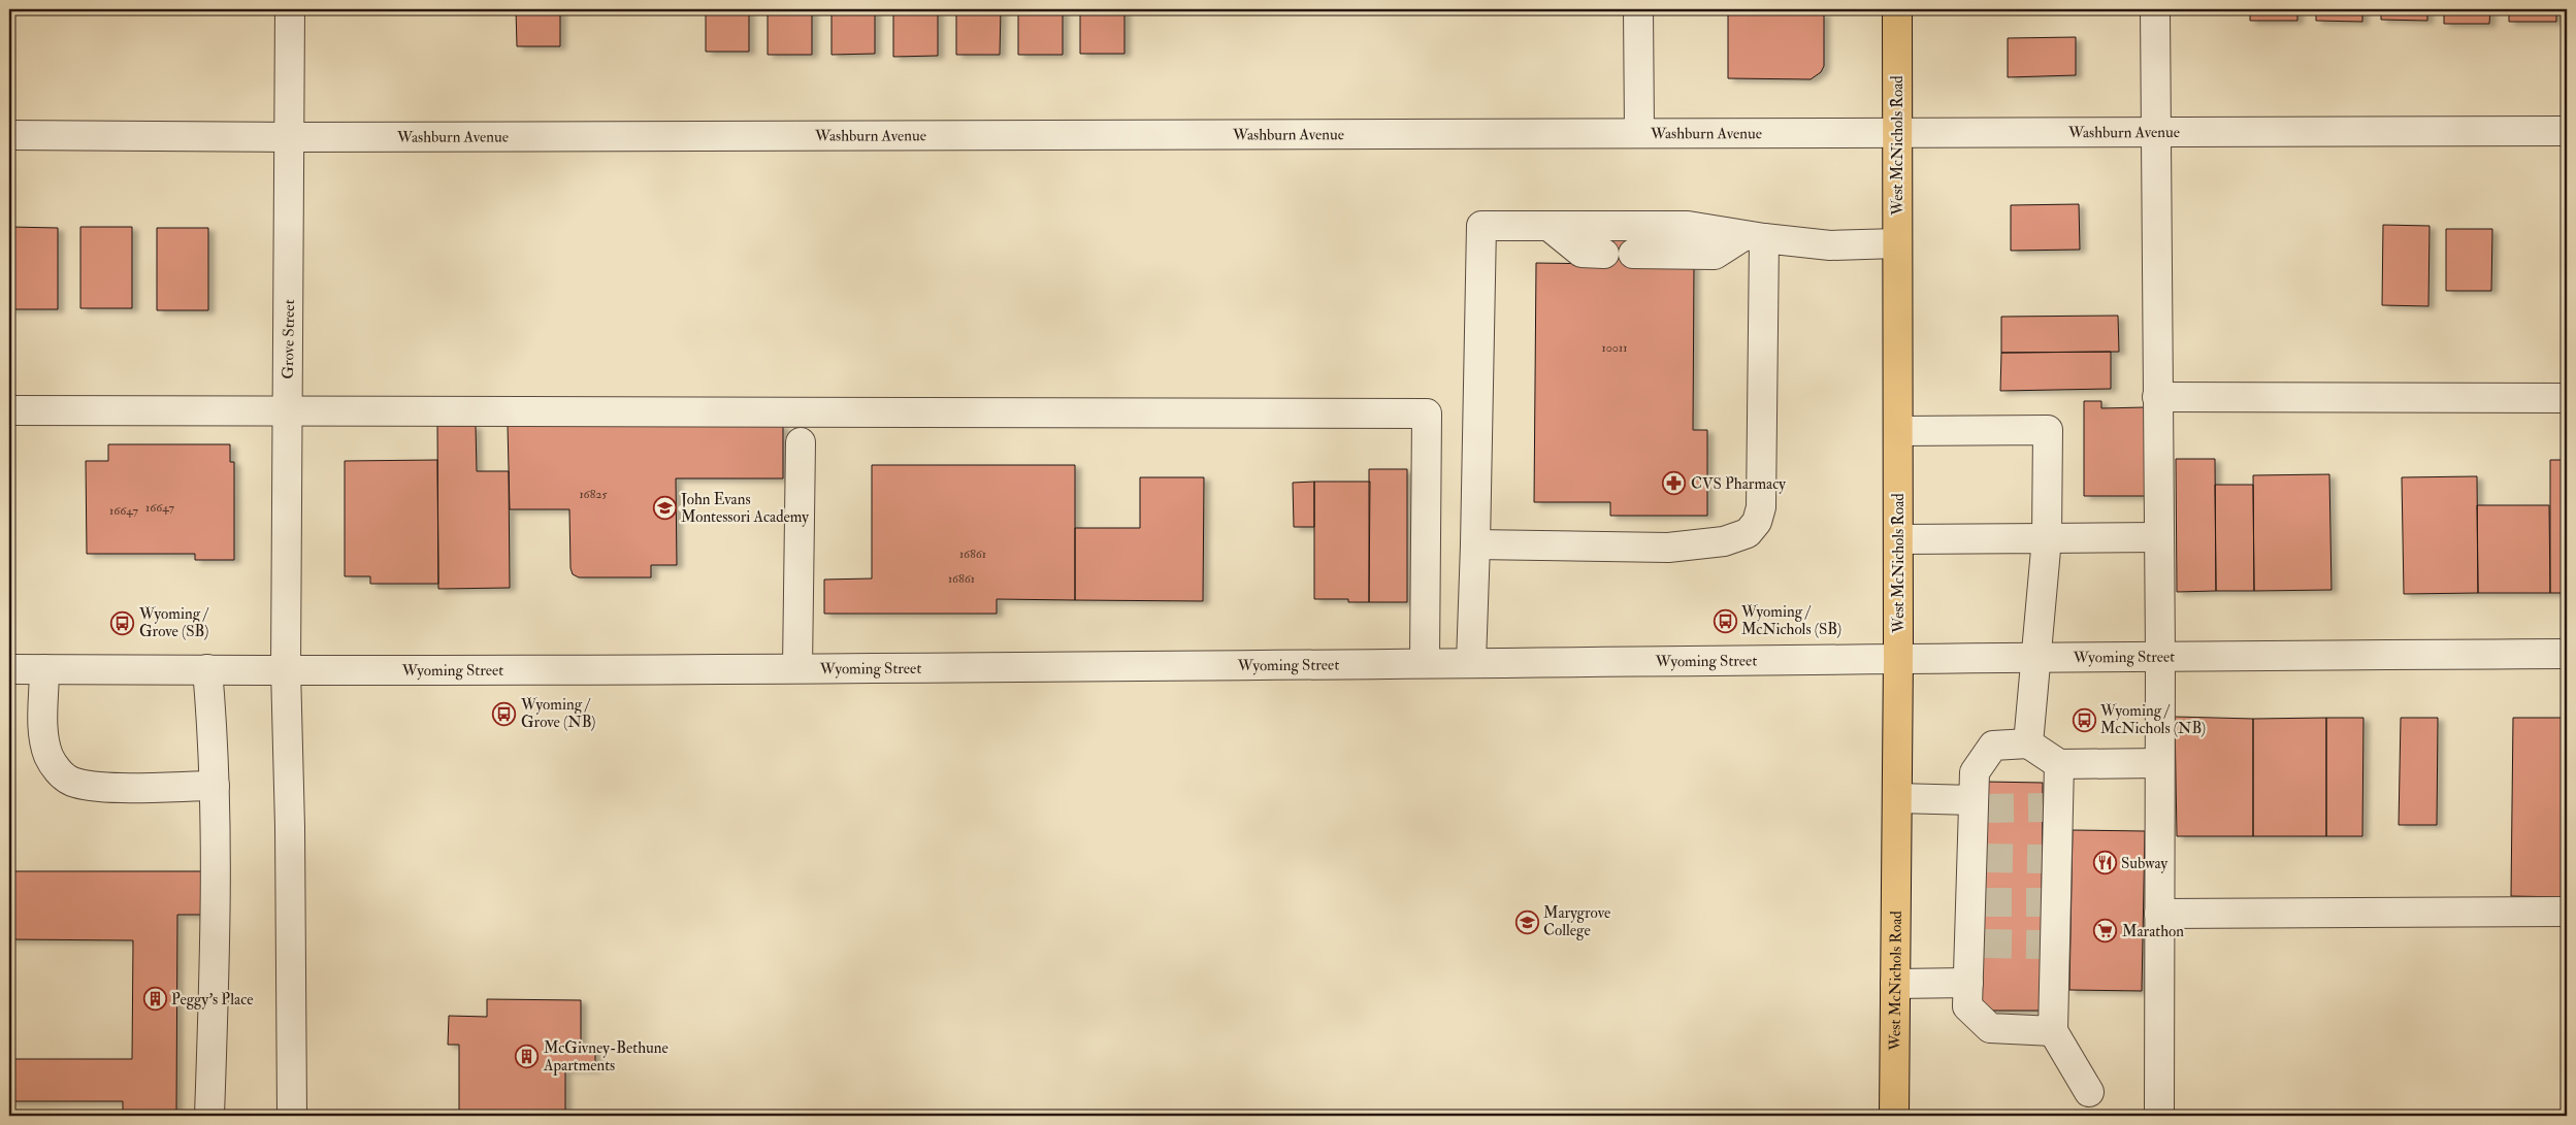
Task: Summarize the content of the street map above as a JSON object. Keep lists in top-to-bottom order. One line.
{"streets":{"main road":["West McNichols Road"],"street":["Washburn Avenue","Grove Street","Wyoming Street"]},"crossings":[["Washburn Avenue","West McNichols Road"],["Washburn Avenue","Grove Street"],["West McNichols Road","Wyoming Street"],["Grove Street","Wyoming Street"]],"places":{"pharmacy":["CVS Pharmacy"],"school or university":["John Evans Montessori Academy","Marygrove College"],"bus stop":["Wyoming / McNichols (SB)","Wyoming / Grove (SB)","Wyoming / Grove (NB)","Wyoming / McNichols (NB)"],"restaurant":["Subway"],"supermarket":["Marathon"],"building":["Peggy's Place","McGivney-Bethune Apartments"]},"house_numbers":["10011","16825","16647","16647","16861","16861"]}
